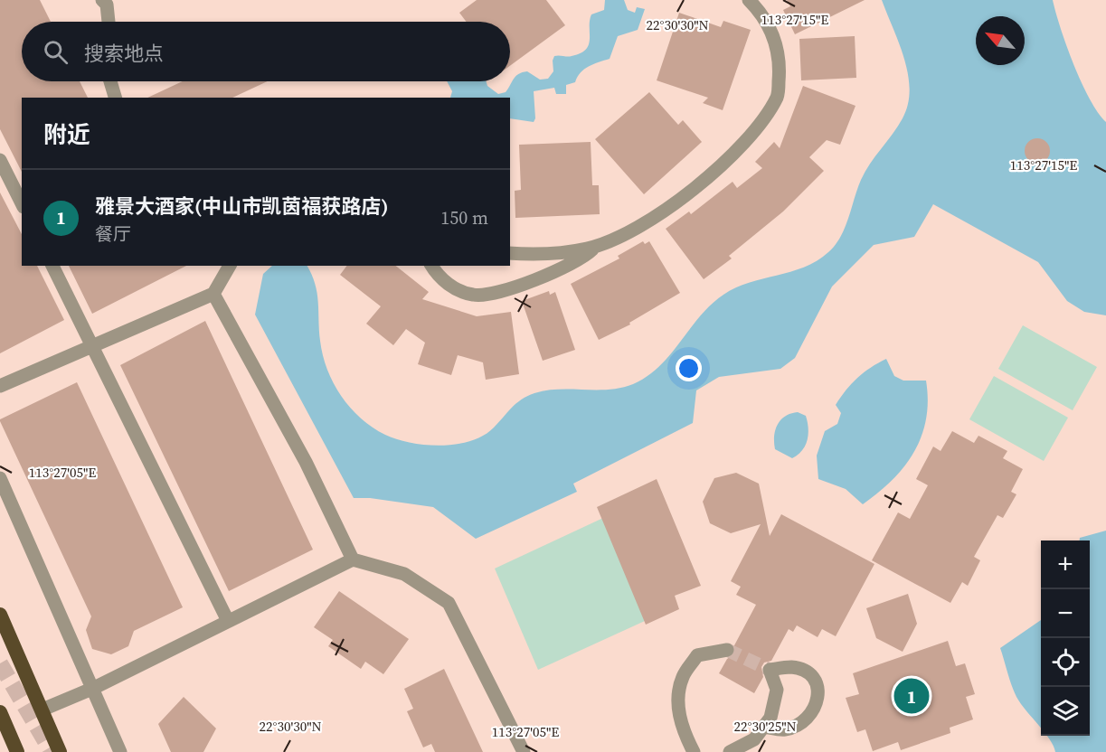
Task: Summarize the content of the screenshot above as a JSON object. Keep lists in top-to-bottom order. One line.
{"north":"top left","page":{"search":"搜索地点","heading":"附近","list":[{"mark":"1","name":"雅景大酒家(中山市凯茵福获路店)","note":"餐厅","value":"150 m"}],"map_buttons":["+","−"],"pins":"1"},"coordinates":["113°27'15\"E","22°30'30\"N","113°27'05\"E","22°30'25\"N"]}
